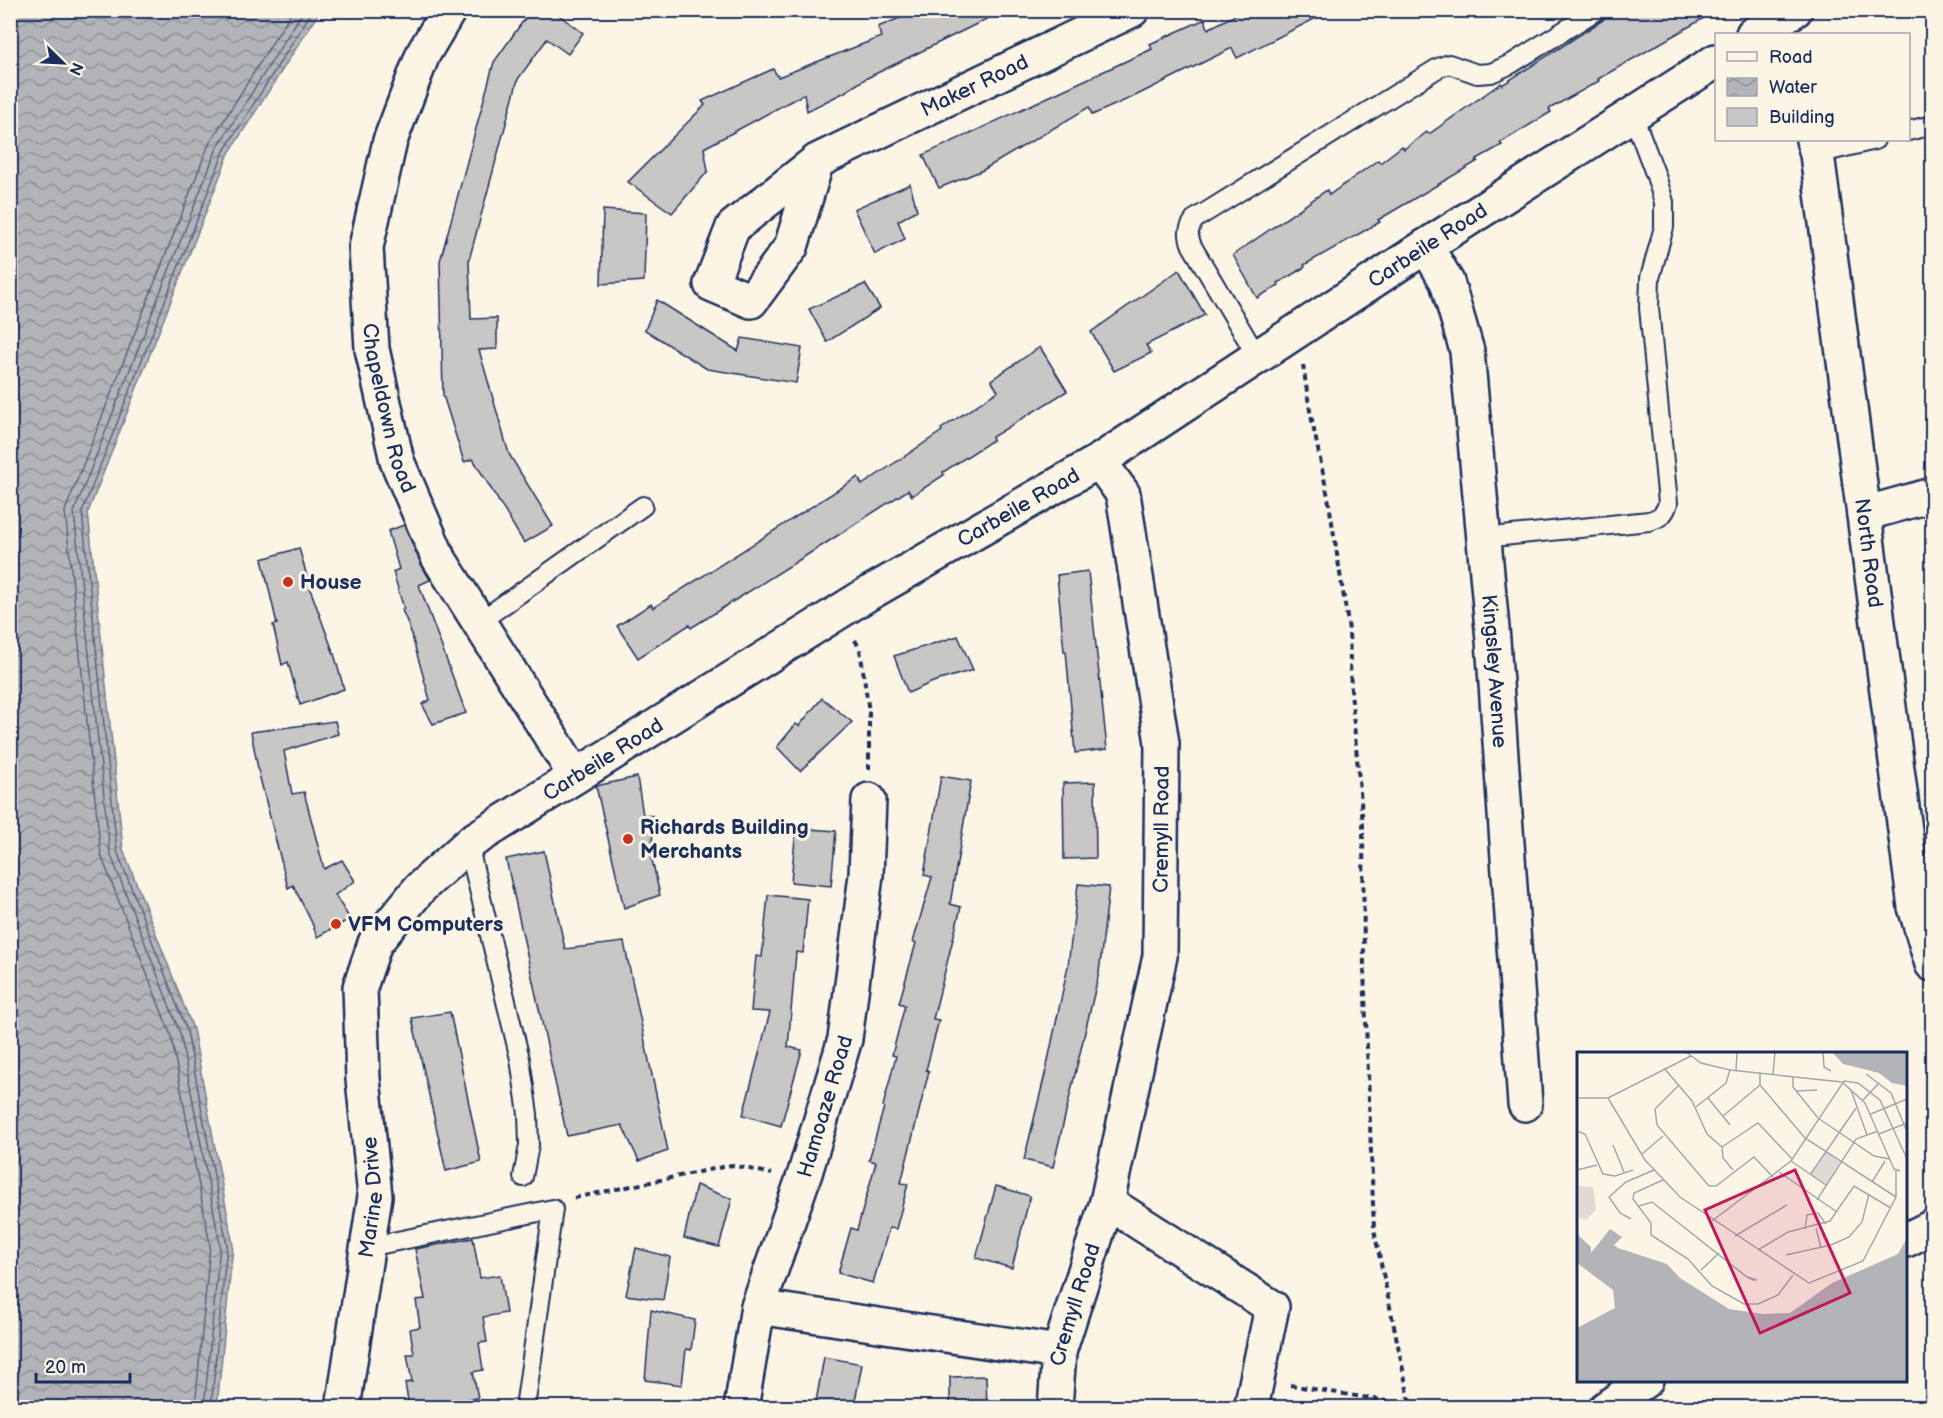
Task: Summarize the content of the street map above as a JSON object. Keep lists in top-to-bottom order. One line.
{"streets":{"street":["Maker Road","Carbeile Road","Chapeldown Road","North Road","Kingsley Avenue","Cremyll Road","Hamoaze Road","Marine Drive"]},"crossings":[["Carbeile Road","Chapeldown Road"],["Carbeile Road","Kingsley Avenue"],["Carbeile Road","Cremyll Road"],["Carbeile Road","Marine Drive"]],"places":["House","Richards Building Merchants","VFM Computers"],"legend":["Road","Water","Building"],"scale_bar":"20 m","north":"bottom right"}
